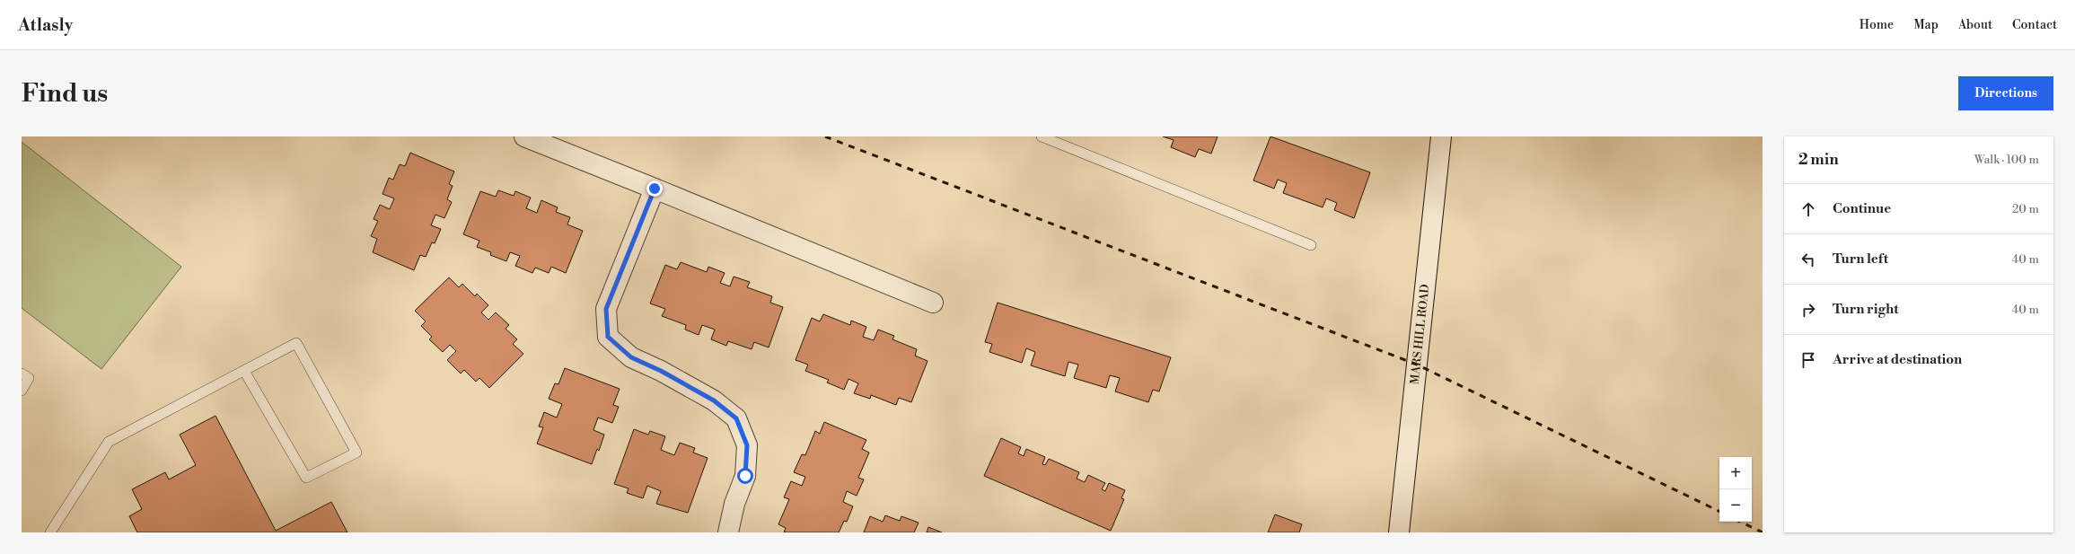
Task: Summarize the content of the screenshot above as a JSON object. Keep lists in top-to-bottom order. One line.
{"streets":{"street":["MARS HILL ROAD"]},"page":{"header":"Atlasly","nav":["Home","Map","About","Contact"],"buttons":"Directions","title":"Find us","heading":["2 min","Walk · 100 m"],"list":[["Continue","20 m"],["Turn left","40 m"],["Turn right","40 m"],"Arrive at destination"],"map_buttons":["+","−"]}}
